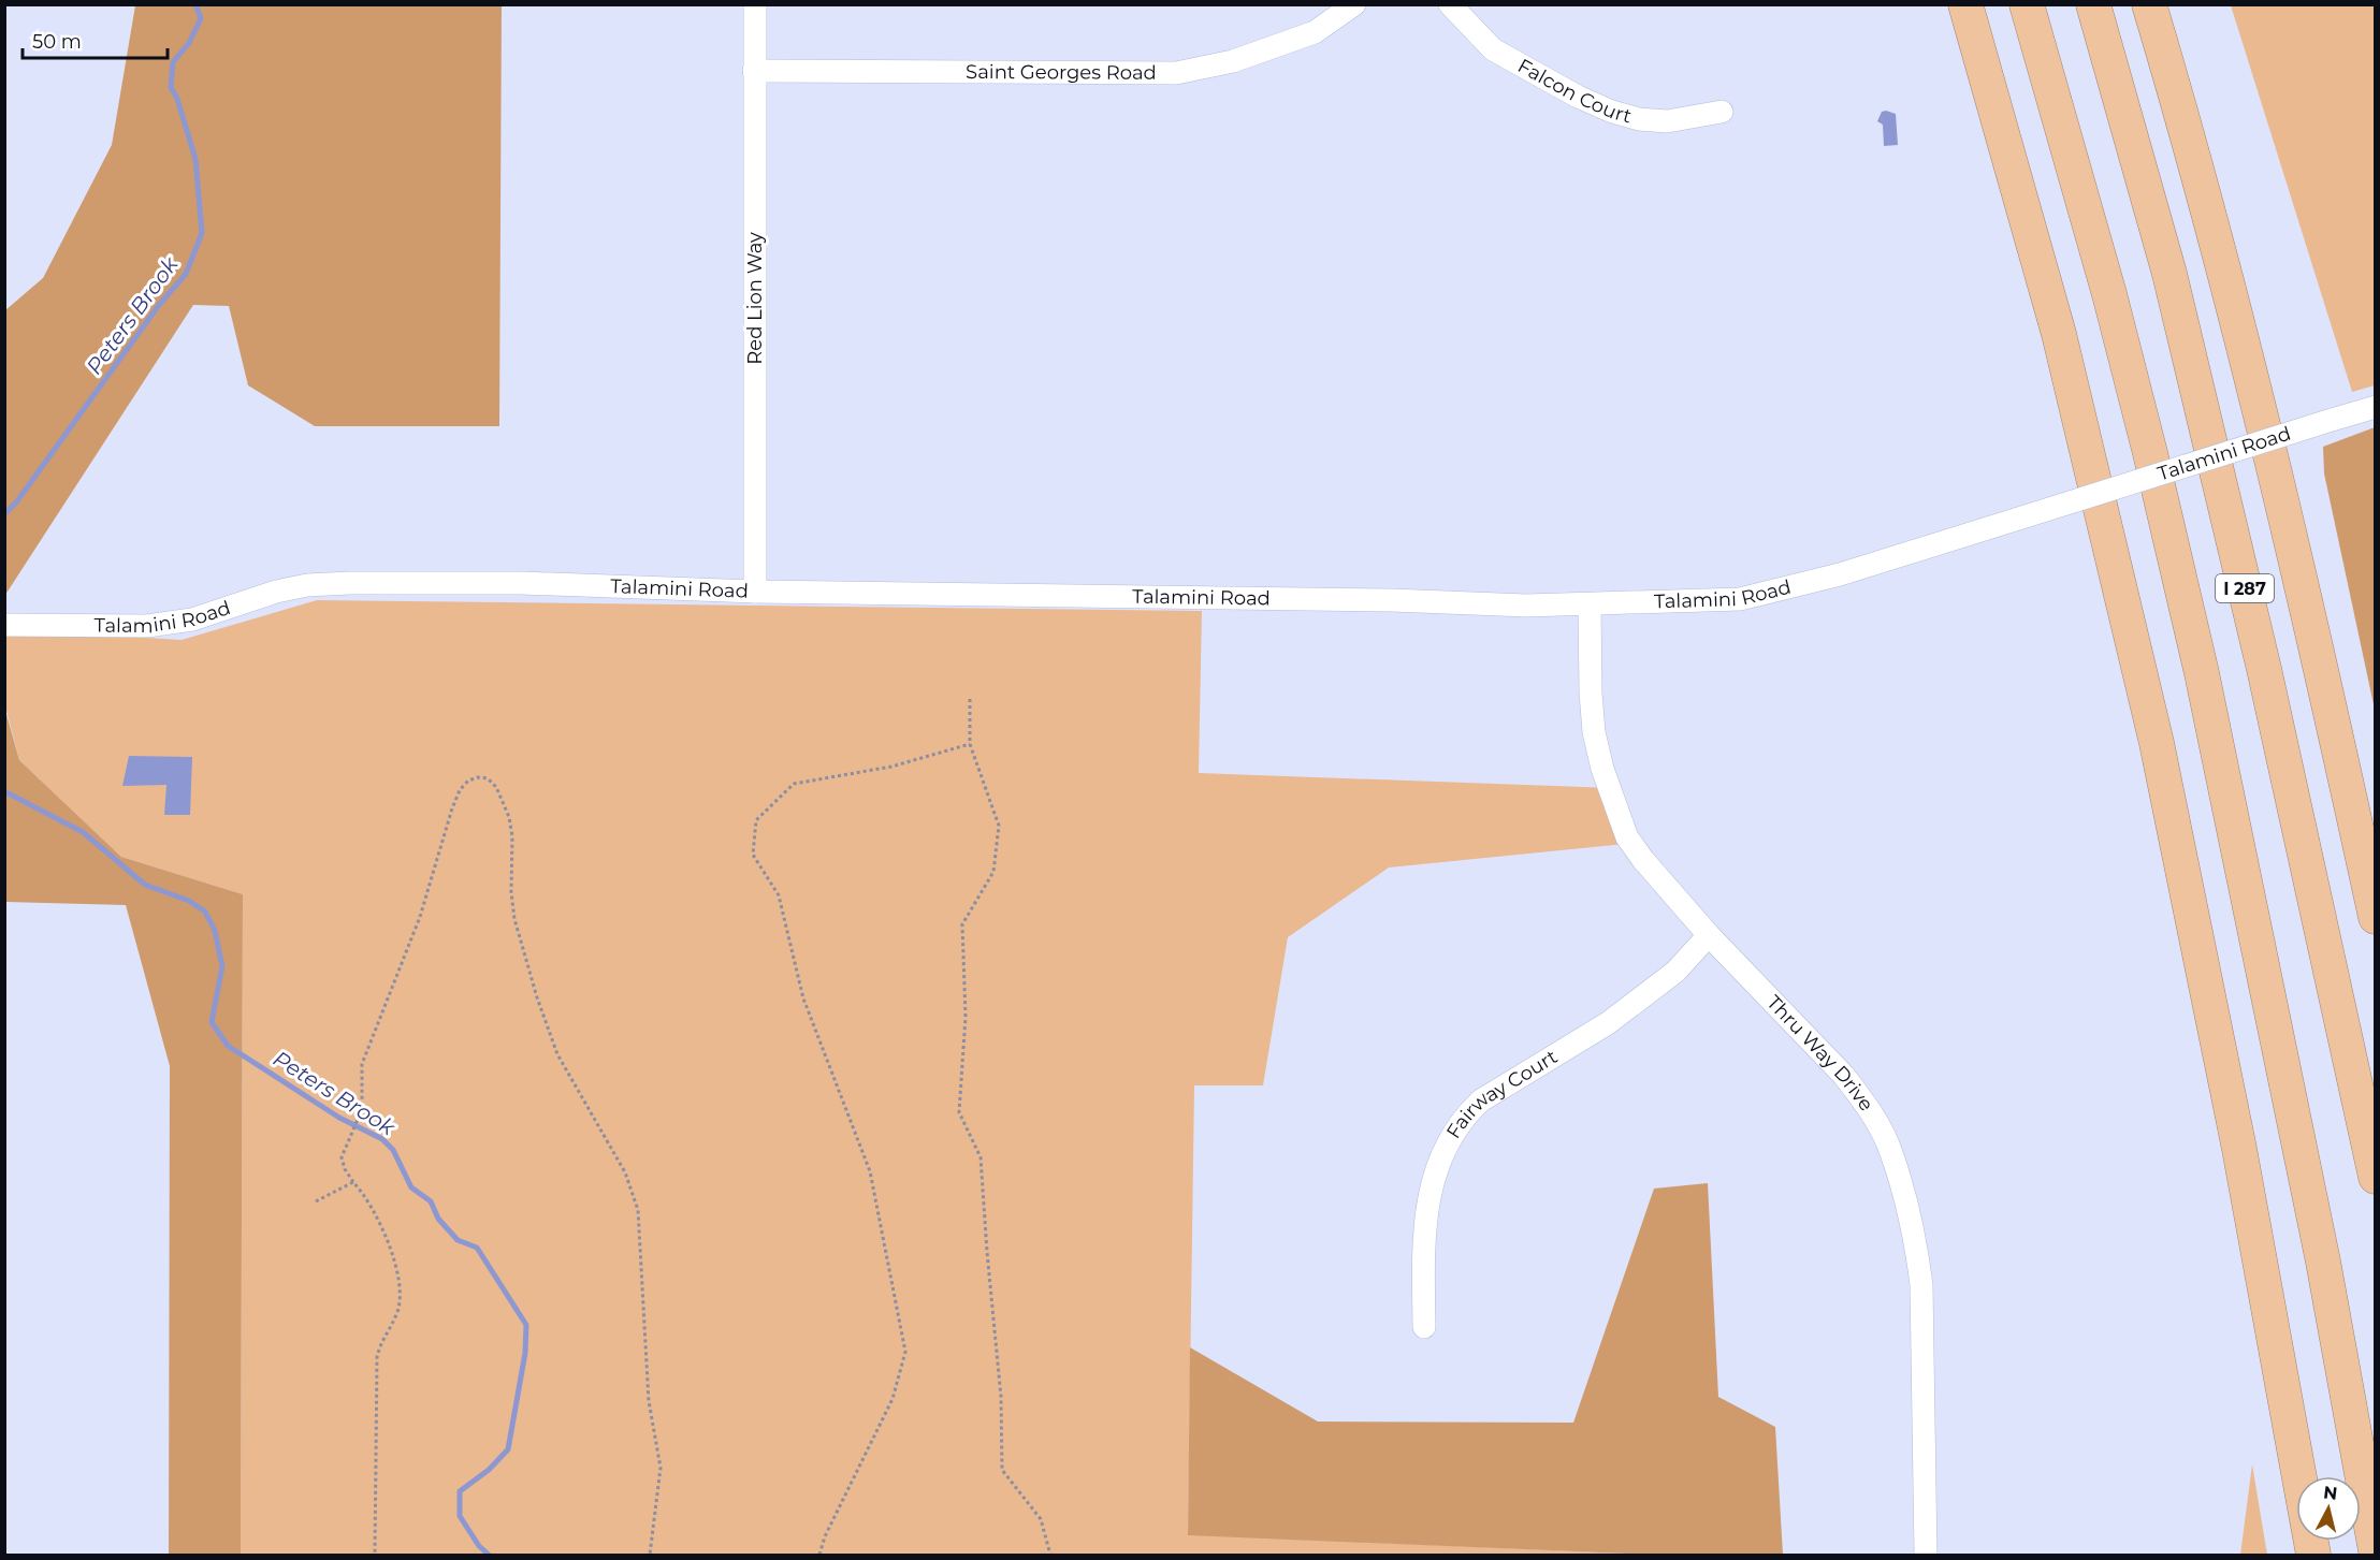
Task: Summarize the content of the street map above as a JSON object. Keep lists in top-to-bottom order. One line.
{"streets":{"highway":["I 287"],"street":["Saint Georges Road","Falcon Court","Red Lion Way","Talamini Road","Thru Way Drive","Fairway Court"]},"crossings":[["Saint Georges Road","Red Lion Way"],["Red Lion Way","Talamini Road"],["Talamini Road","Thru Way Drive"],["Thru Way Drive","Fairway Court"]],"water":["Peters Brook"],"scale_bar":"50 m","north":"top"}
